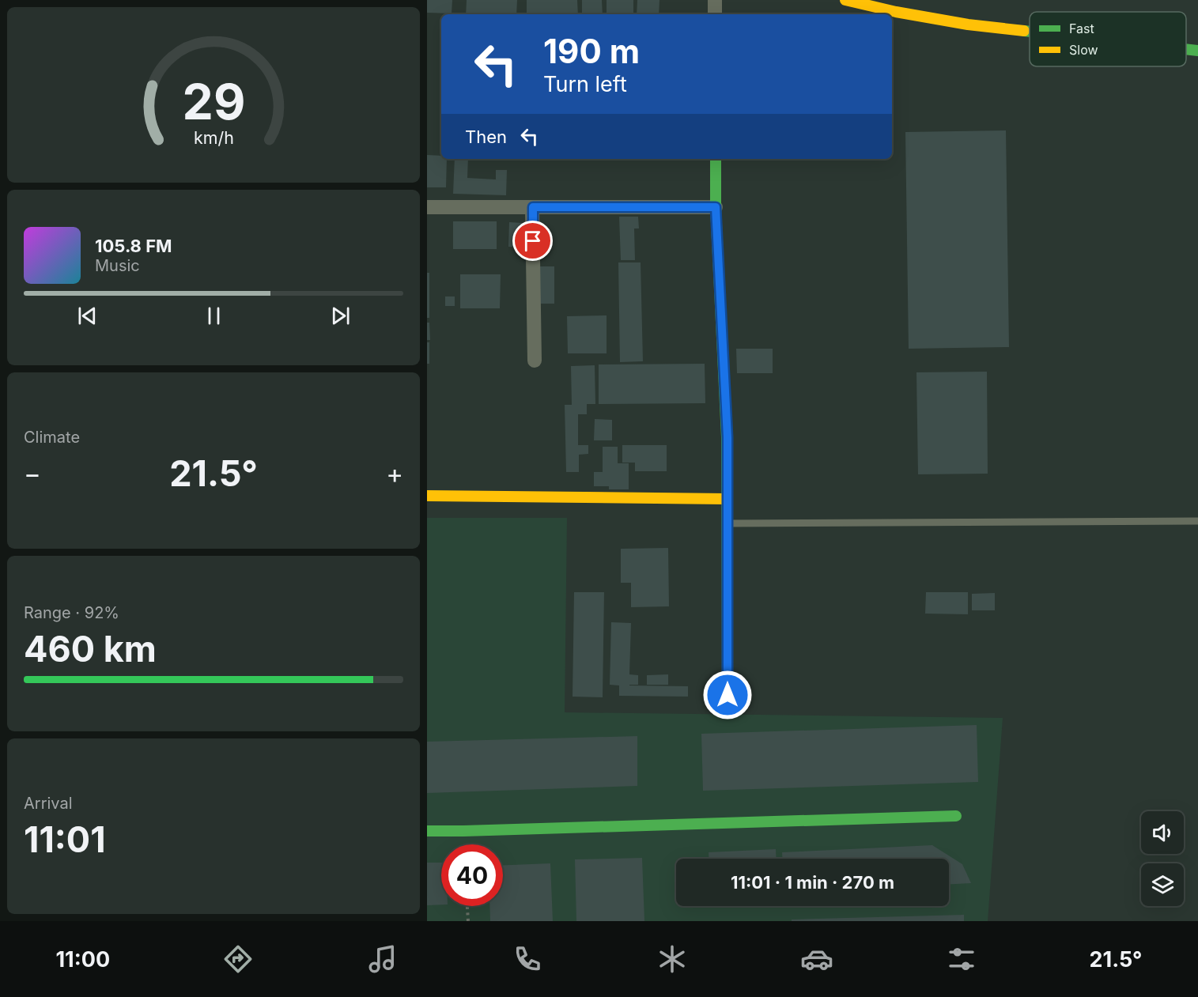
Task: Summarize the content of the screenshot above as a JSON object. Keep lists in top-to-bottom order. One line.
{"legend":["Fast","Slow"],"page":{"turn":["190 m","Turn left"],"then":"Then","song":["105.8 FM","Music"],"tile":["Climate",["Range · 92%","460 km"],["Arrival","11:01"]],"heat":["−","21.5°","+"],"limit":"40","trip":"11:01 · 1 min · 270 m","tabs":["11:00","21.5°"],"gauge":["29","km/h"]}}
